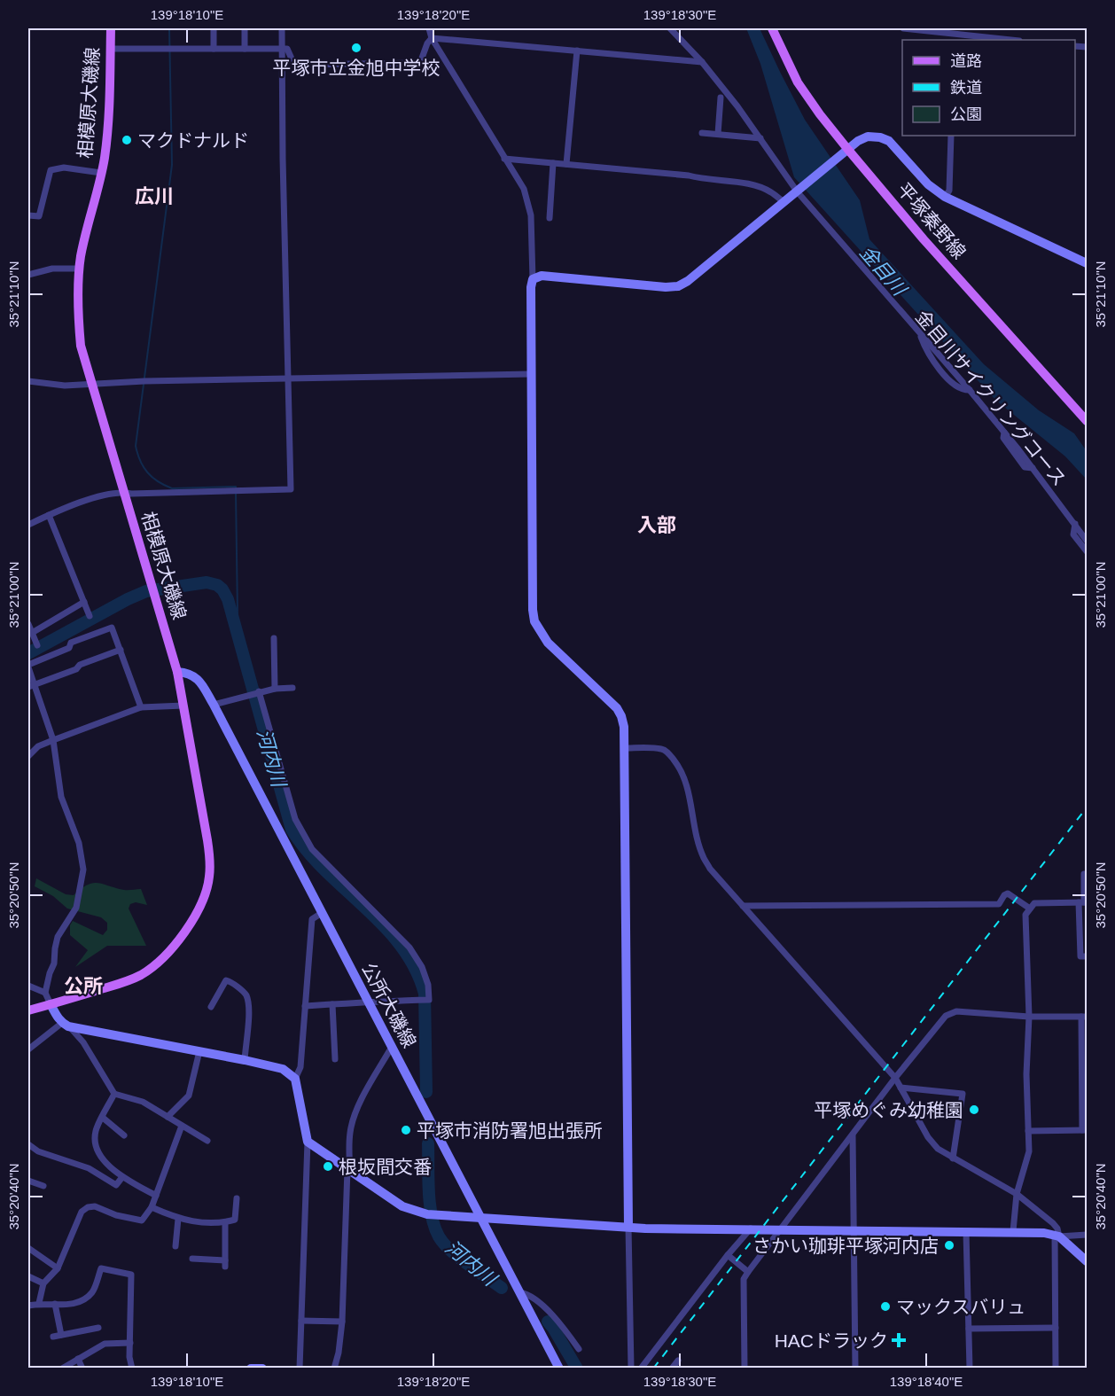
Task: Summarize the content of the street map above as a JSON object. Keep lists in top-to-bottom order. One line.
{"streets":{"main road":["相模原大磯線","平塚秦野線"],"street":["金目川サイクリングコース","公所大磯線"]},"crossings":[["相模原大磯線","公所大磯線"]],"districts":["広川","入部","公所"],"water":["金目川","河内川"],"places":{"other":["平塚市立金旭中学校","マクドナルド","平塚めぐみ幼稚園","平塚市消防署旭出張所","根坂間交番","さかい珈琲平塚河内店","マックスバリュ"],"health":["HACドラック"]},"legend":["道路","鉄道","公園"],"coordinates":["139°18'10\"E","139°18'20\"E","139°18'30\"E","35°21'10\"N","35°21'00\"N","35°20'50\"N","35°20'40\"N","139°18'40\"E"]}
